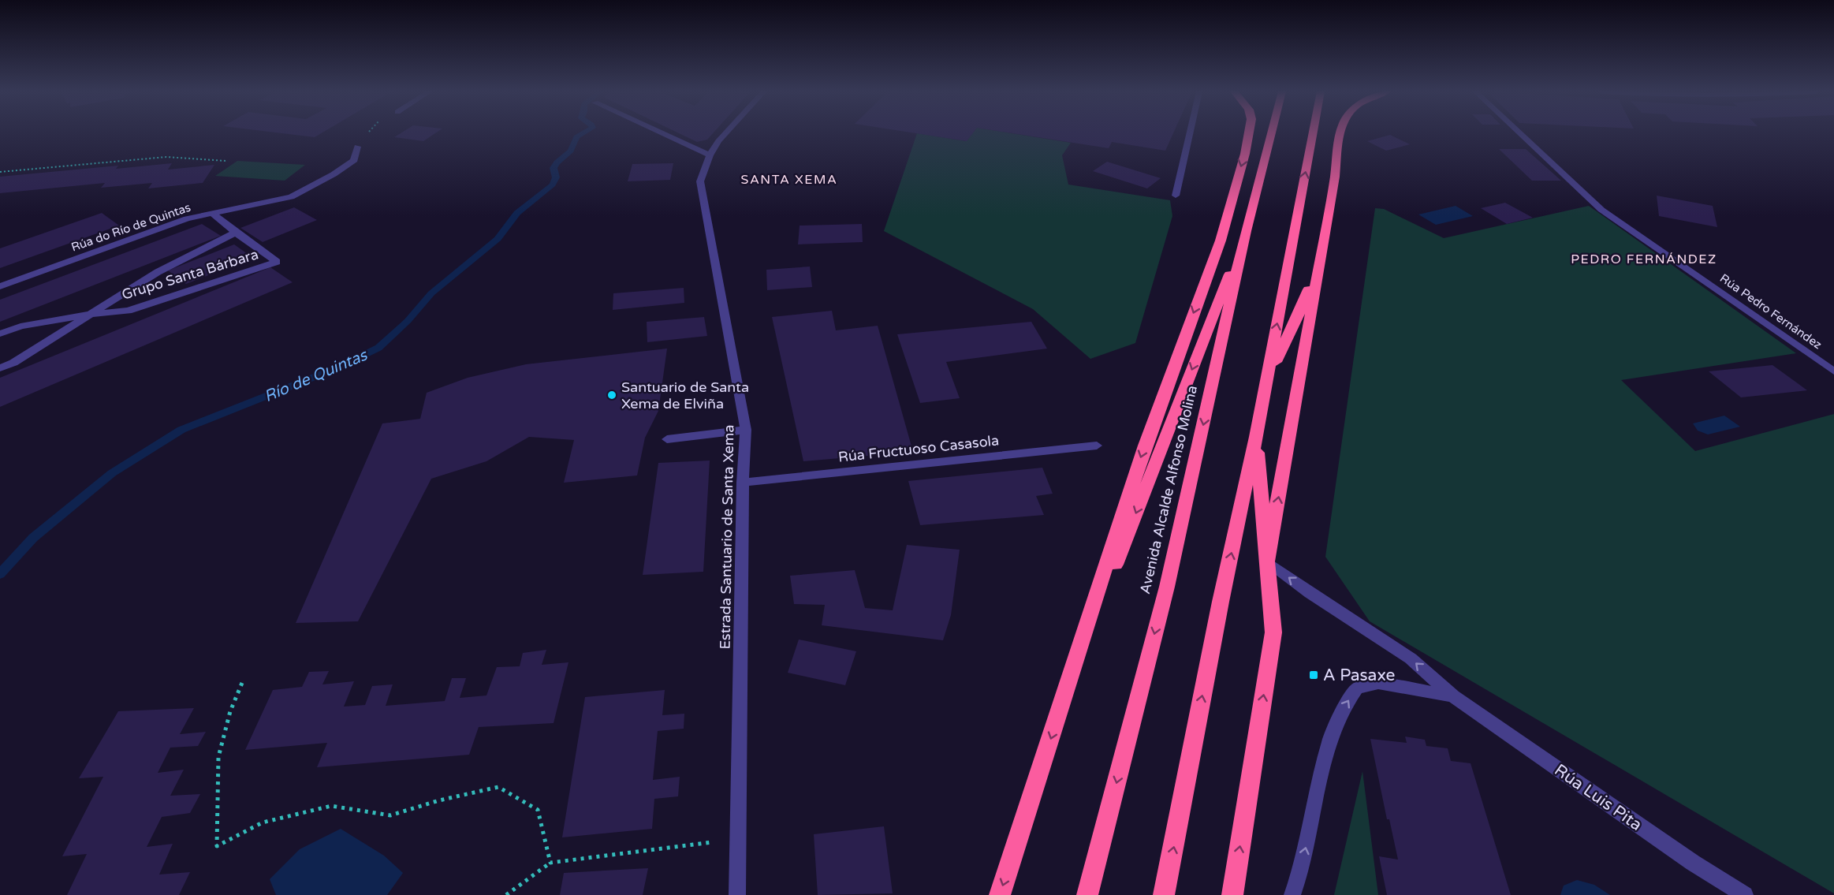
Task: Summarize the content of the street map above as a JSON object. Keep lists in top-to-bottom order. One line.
{"streets":{"highway":["Avenida Alcalde Alfonso Molina"],"street":["Rúa do Río de Quintas","Grupo Santa Bárbara","Rúa Pedro Fernández","Rúa Fructuoso Casasola","Estrada Santuario de Santa Xema","Rúa Luis Pita"]},"crossings":[["Rúa do Río de Quintas","Grupo Santa Bárbara"],["Rúa Fructuoso Casasola","Estrada Santuario de Santa Xema"]],"districts":["SANTA XEMA","PEDRO FERNÁNDEZ"],"water":["Río de Quintas"],"places":{"other":["Santuario de Santa Xema de Elviña"],"transit":["A Pasaxe"]}}
